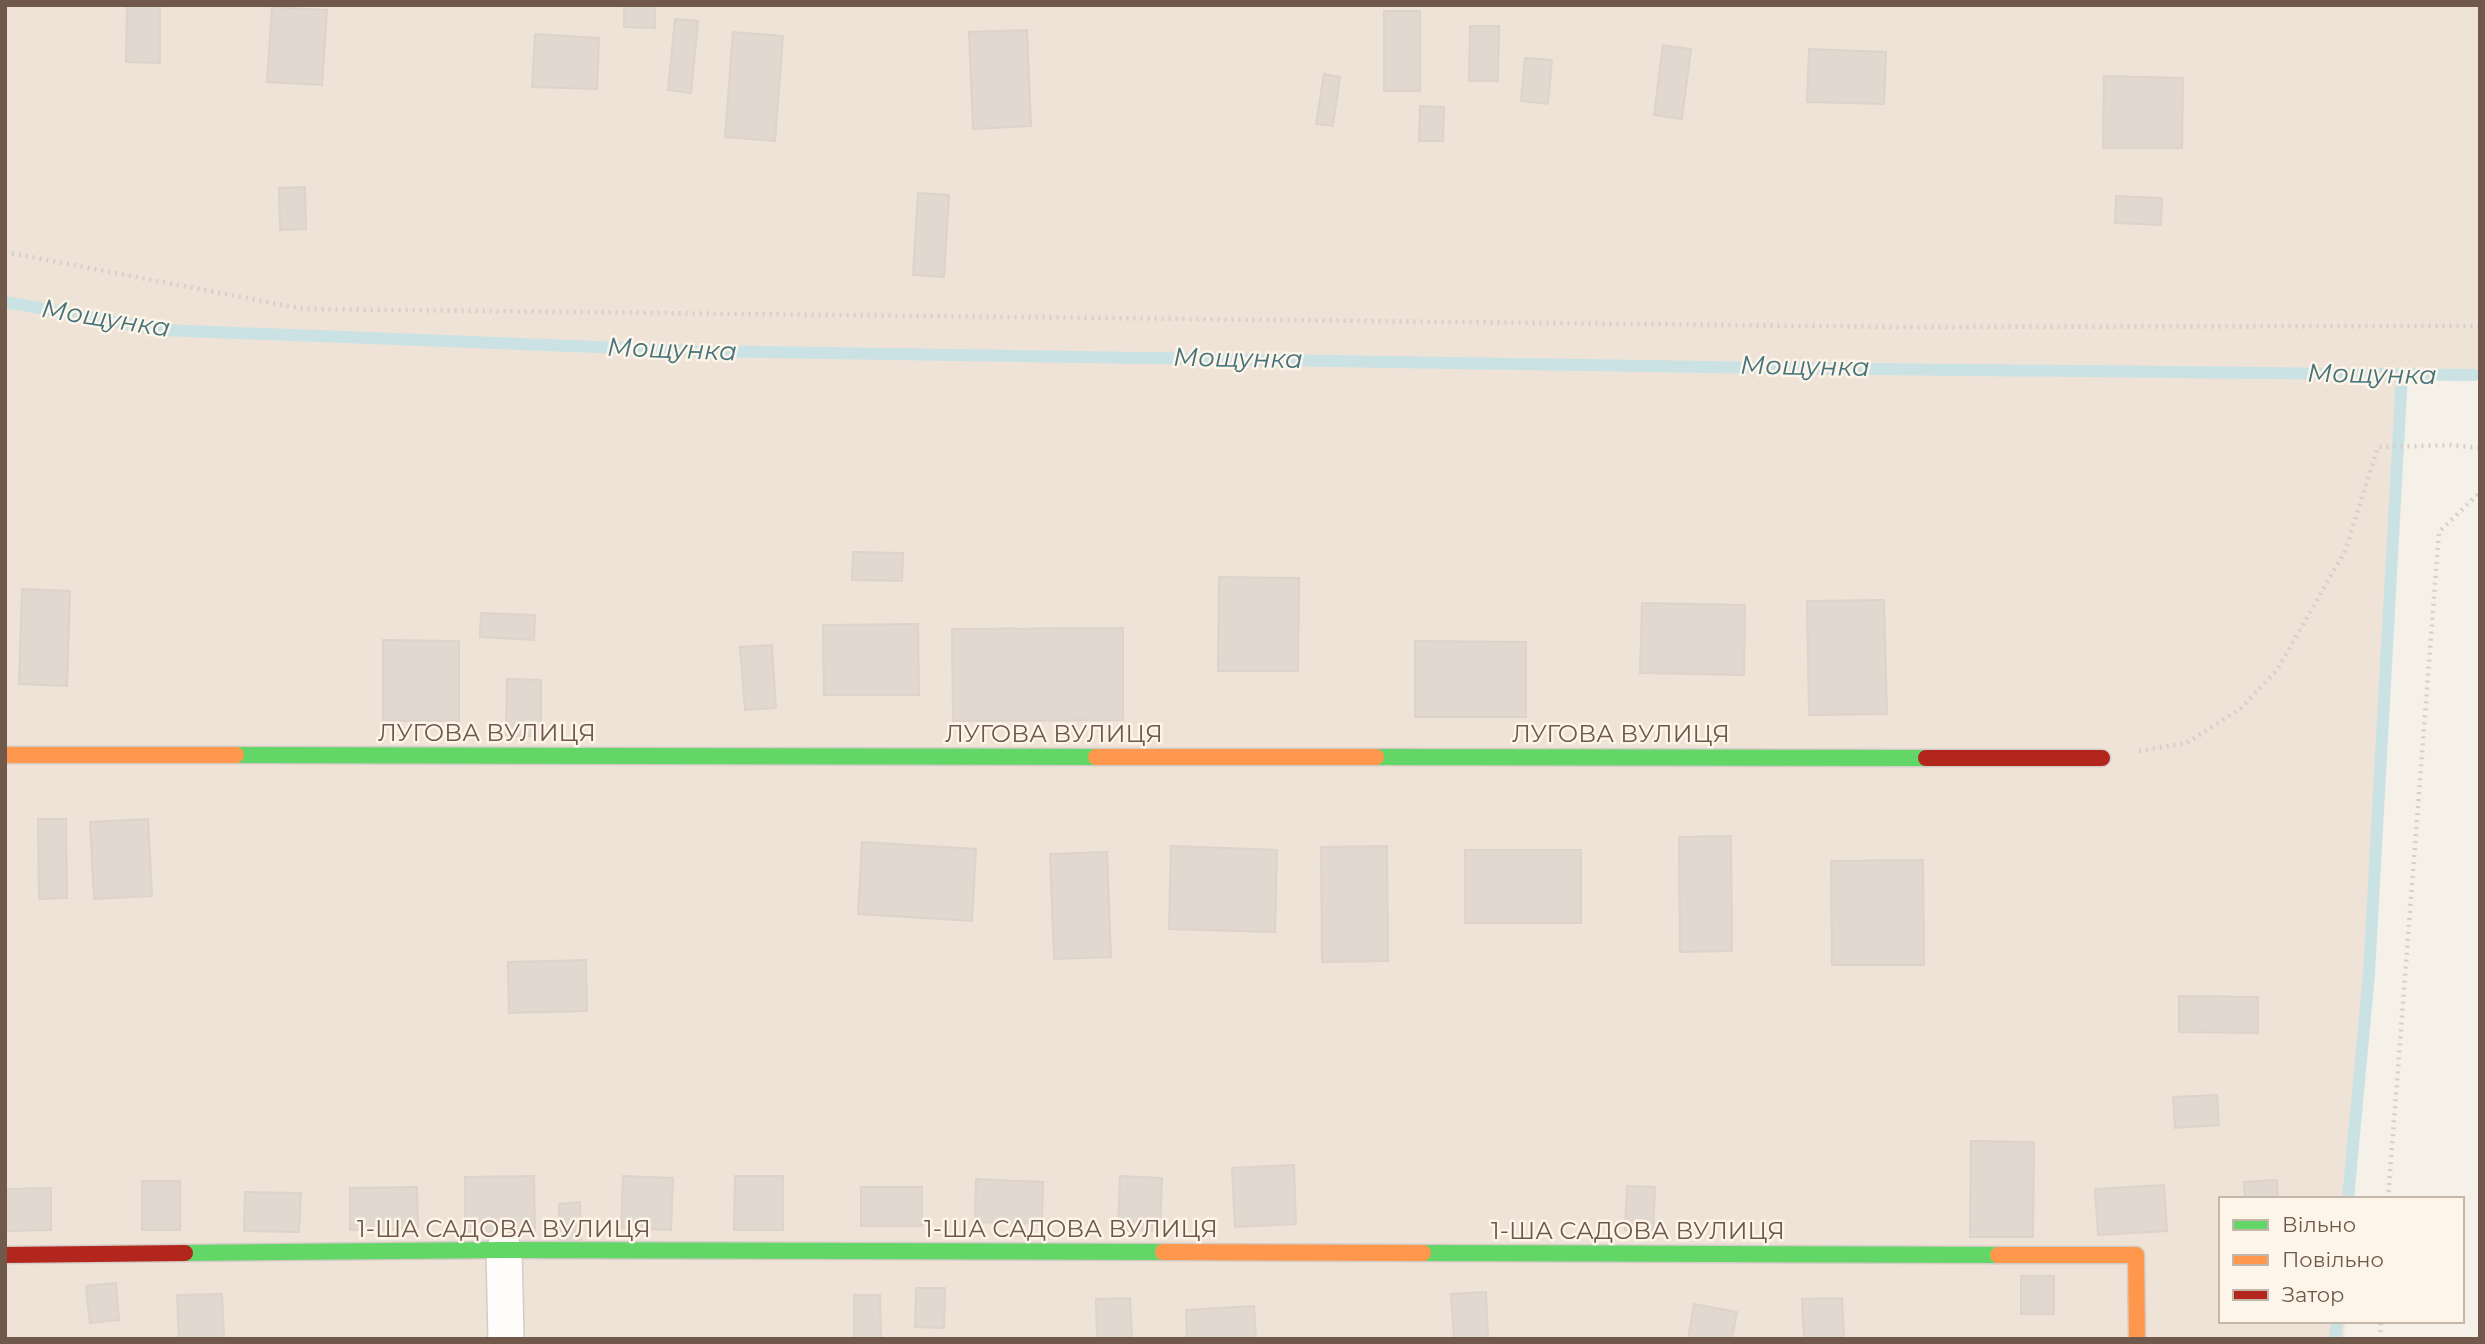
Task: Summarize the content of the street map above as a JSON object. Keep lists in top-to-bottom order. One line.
{"streets":{"street":["ЛУГОВА ВУЛИЦЯ","1-ША САДОВА ВУЛИЦЯ"]},"water":["Мощунка"],"legend":["Вільно","Повільно","Затор"]}
